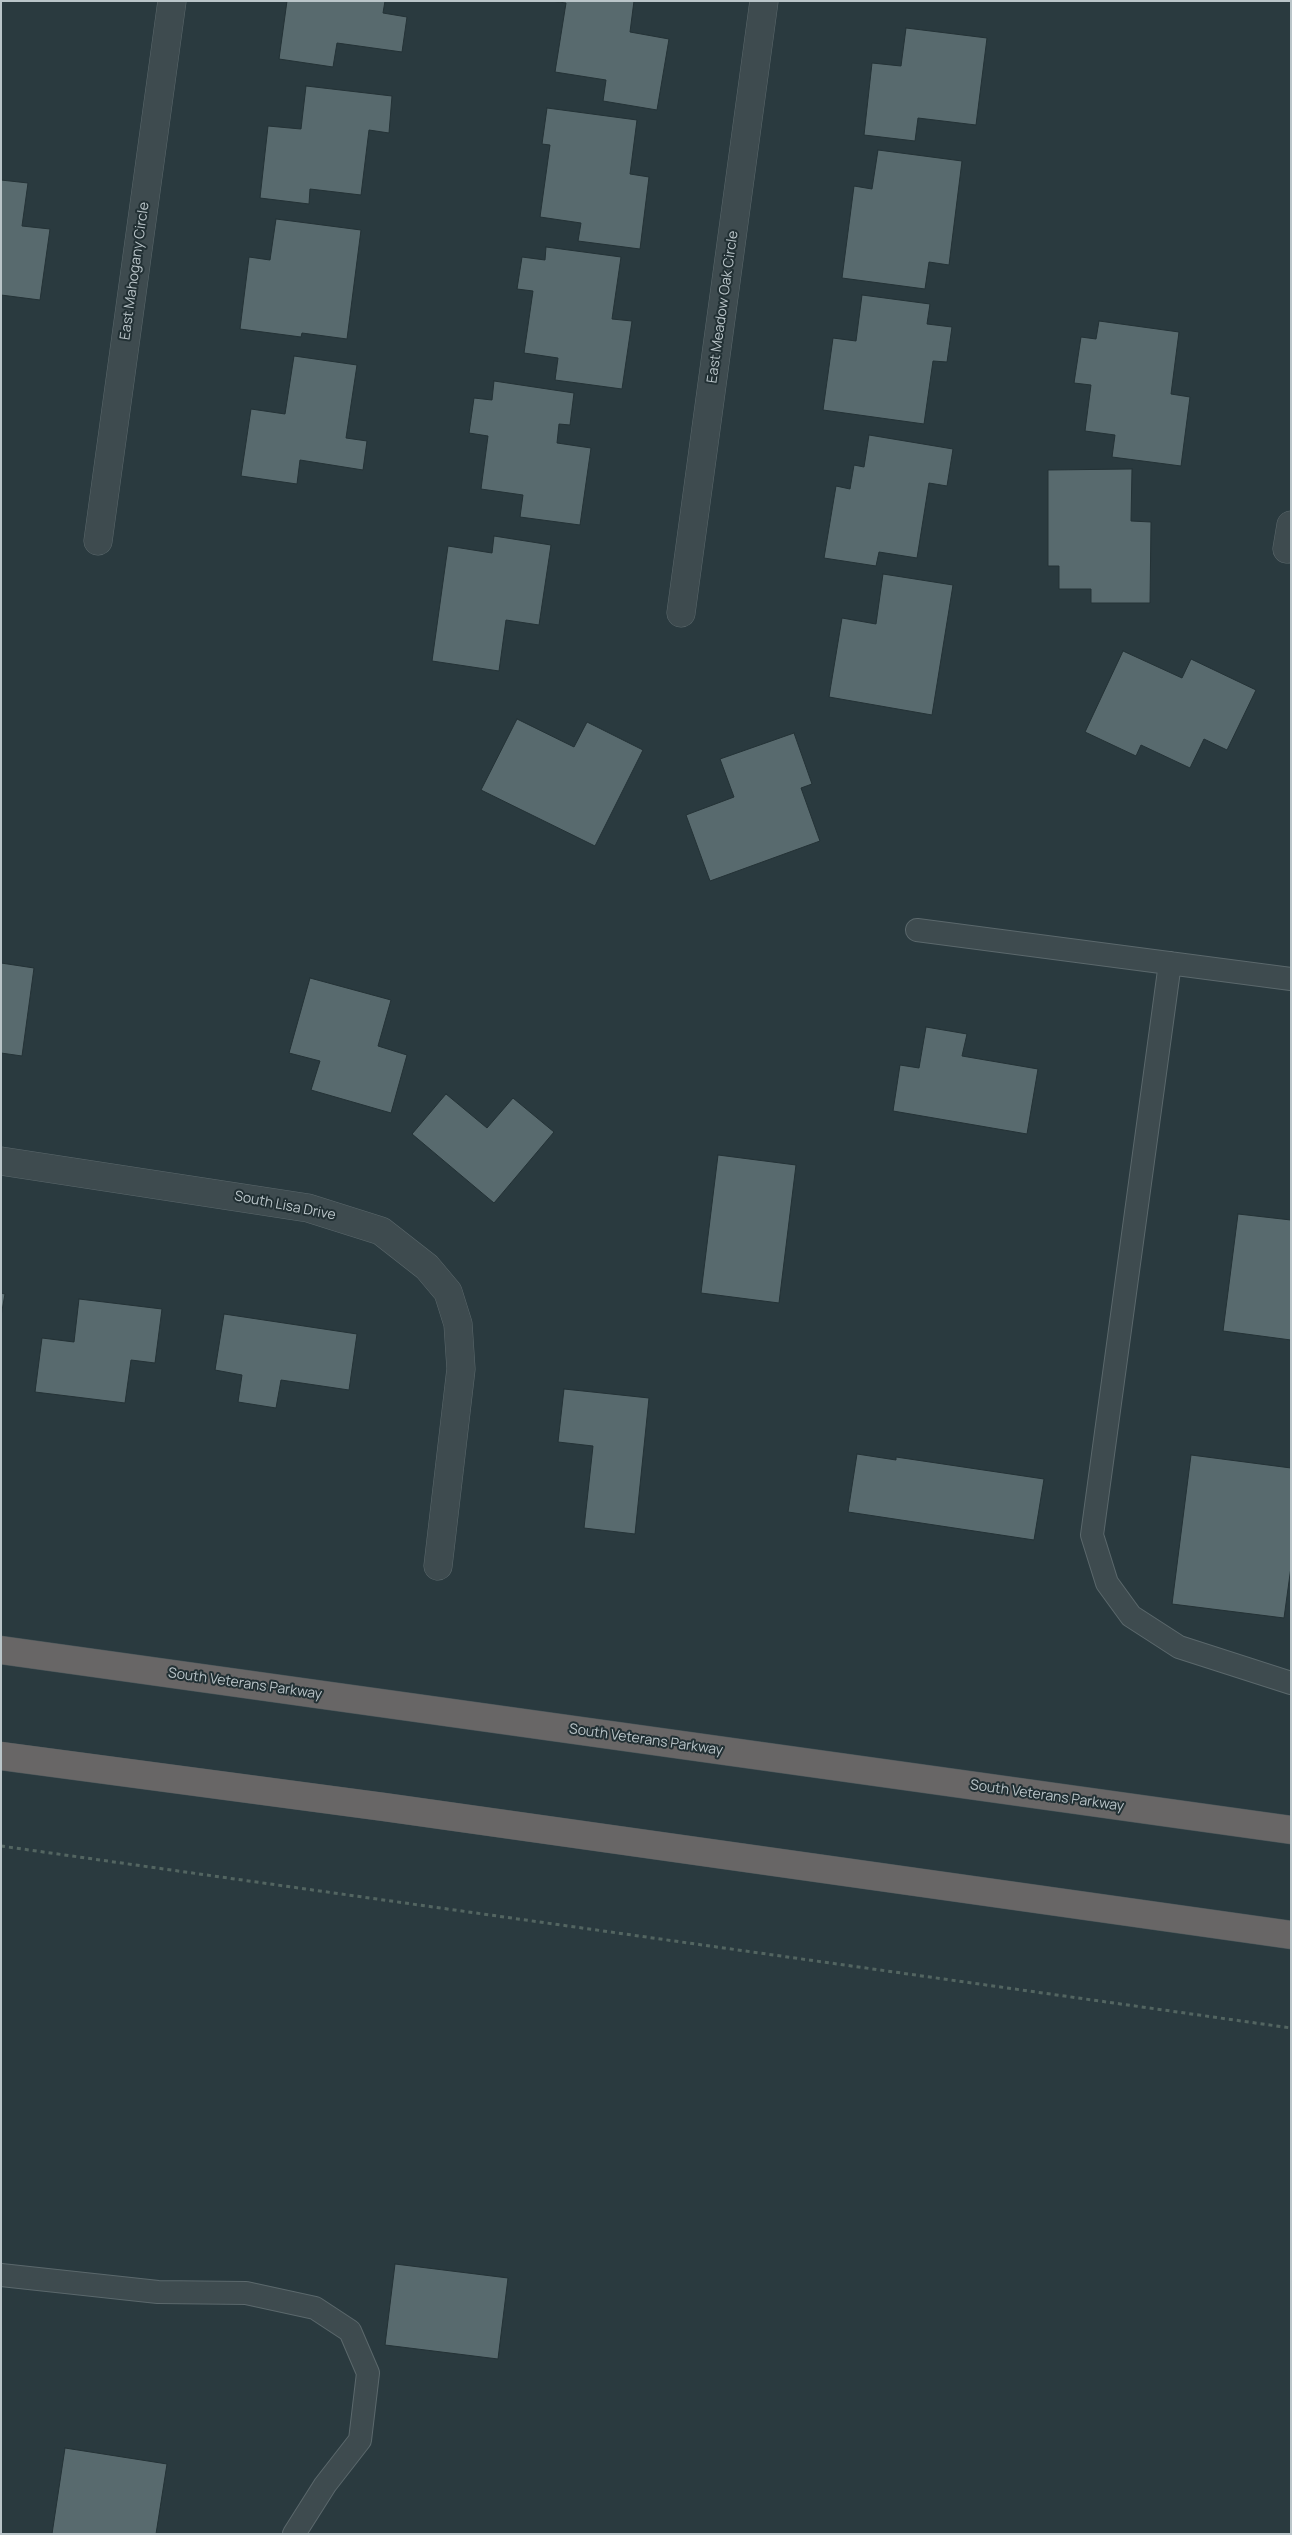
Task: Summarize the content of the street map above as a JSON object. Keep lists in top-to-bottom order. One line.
{"streets":{"highway":["South Veterans Parkway"],"street":["East Mahogany Circle","East Meadow Oak Circle","South Lisa Drive"]}}
